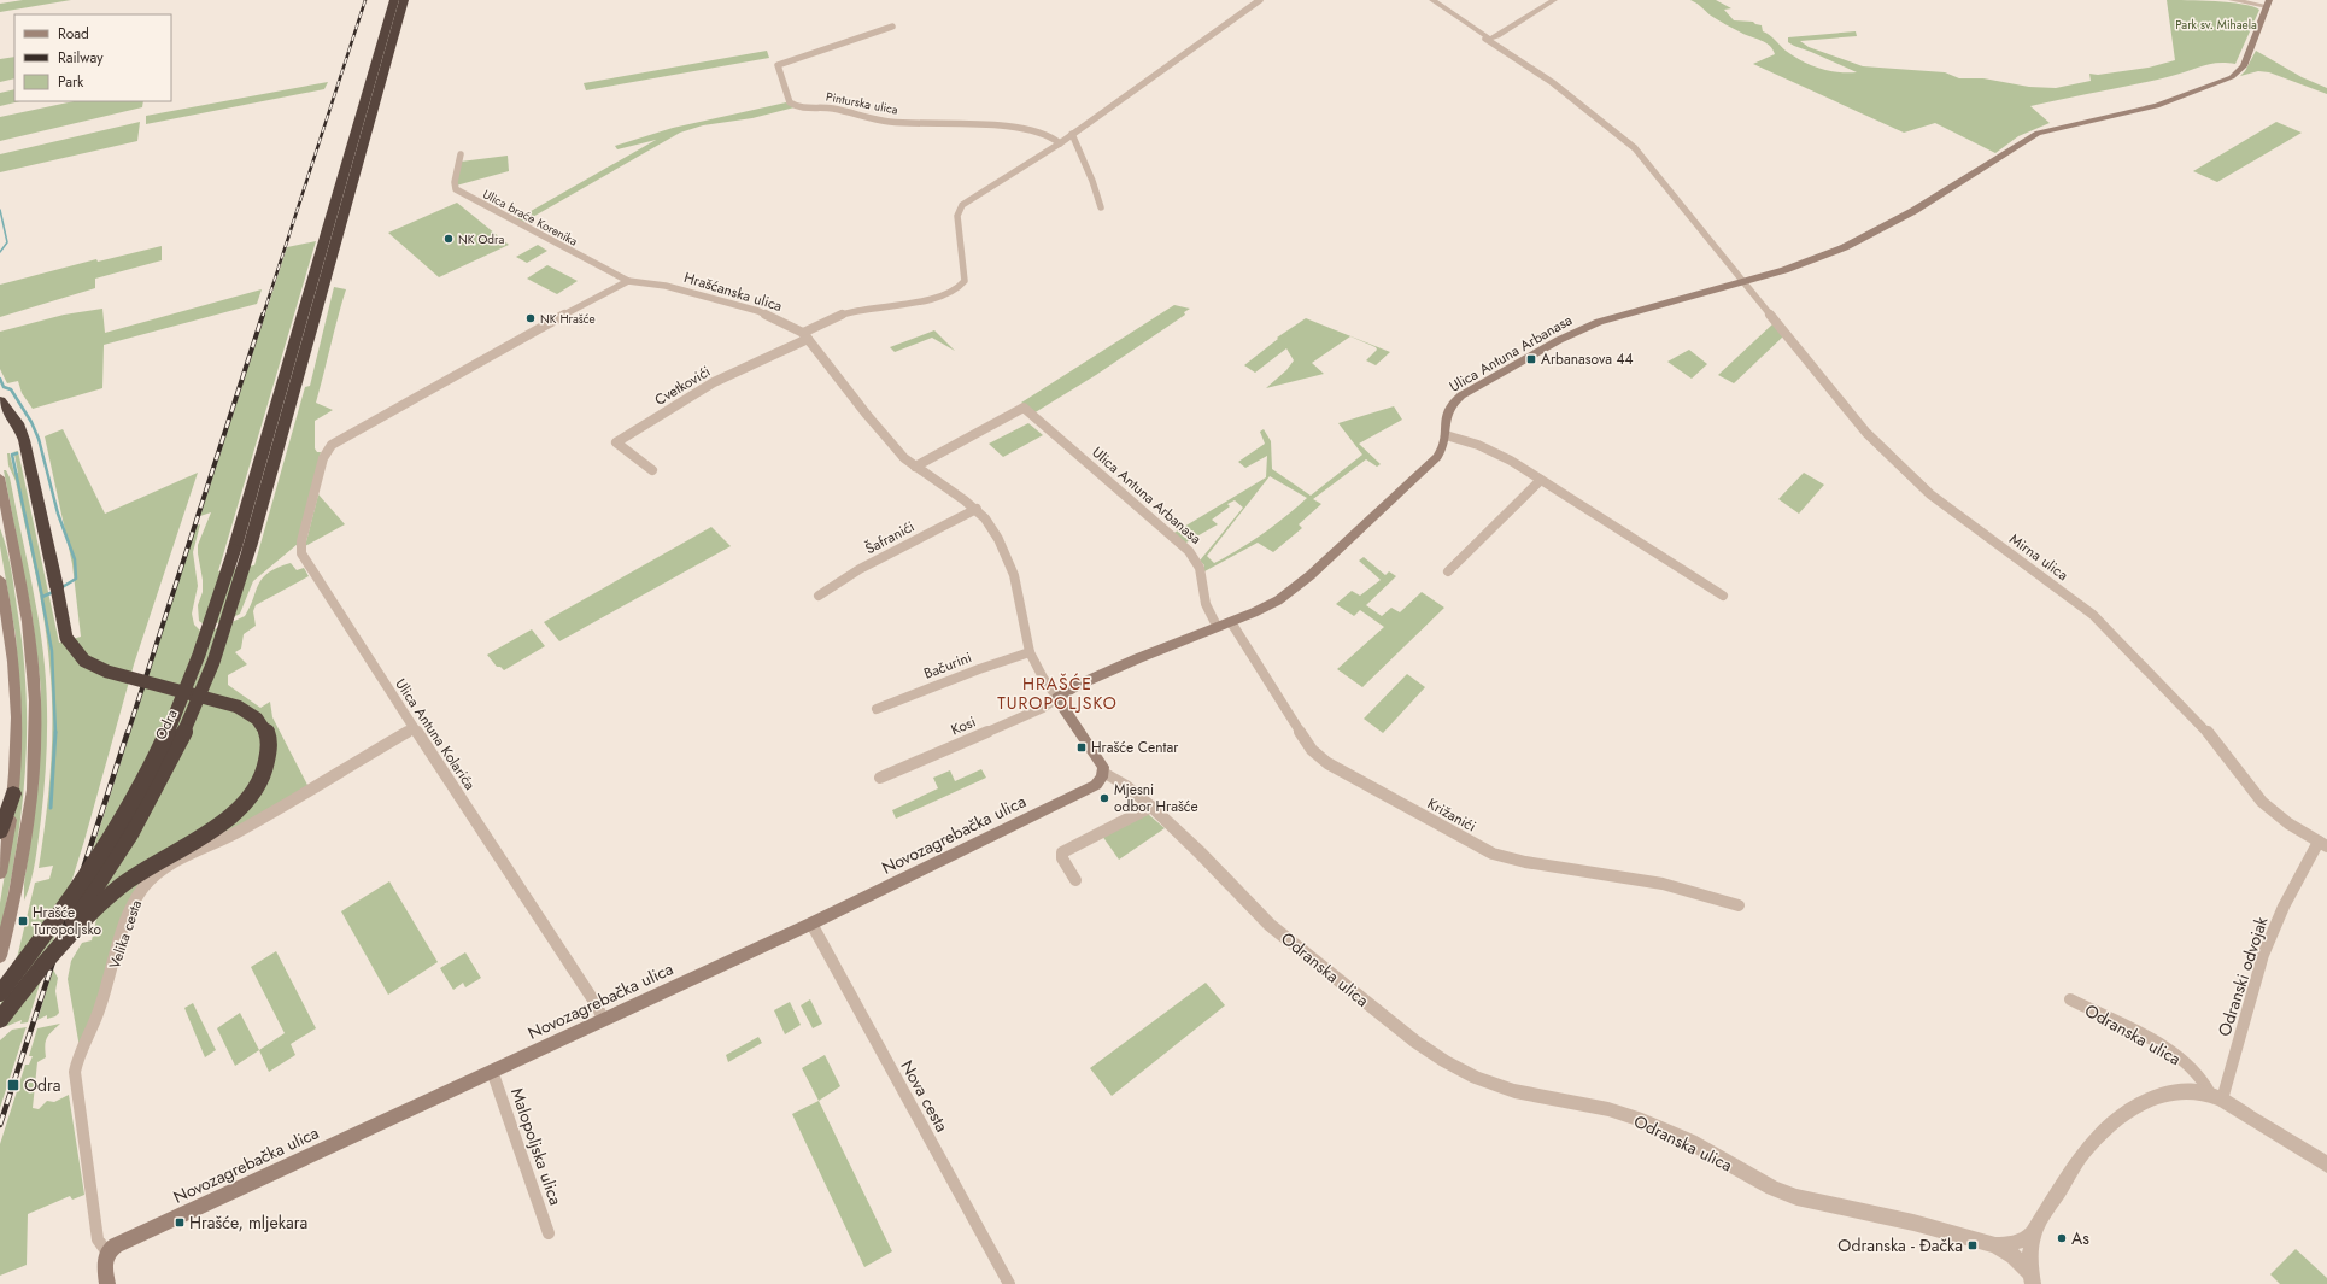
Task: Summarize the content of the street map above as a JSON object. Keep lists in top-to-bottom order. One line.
{"streets":{"highway":["Odra"],"main road":["Ulica Antuna Arbanasa","Novozagrebačka ulica"],"street":["Pinturska ulica","Ulica braće Korenika","Hrašćanska ulica","Cvetkovići","Šafranići","Mirna ulica","Bačurini","Kosi","Ulica Antuna Kolarića","Križanići","Velika cesta","Odranska ulica","Odranski odvojak","Nova cesta","Malopoljska ulica"]},"crossings":[["Ulica braće Korenika","Hrašćanska ulica"],["Ulica braće Korenika","Ulica Antuna Kolarića"],["Hrašćanska ulica","Ulica Antuna Arbanasa"],["Hrašćanska ulica","Cvetkovići"],["Hrašćanska ulica","Šafranići"],["Hrašćanska ulica","Bačurini"],["Hrašćanska ulica","Kosi"],["Hrašćanska ulica","Ulica Antuna Kolarića"],["Ulica Antuna Arbanasa","Mirna ulica"],["Ulica Antuna Arbanasa","Kosi"],["Ulica Antuna Arbanasa","Križanići"],["Mirna ulica","Odranski odvojak"],["Ulica Antuna Kolarića","Novozagrebačka ulica"],["Ulica Antuna Kolarića","Velika cesta"],["Novozagrebačka ulica","Velika cesta"],["Novozagrebačka ulica","Odranska ulica"],["Novozagrebačka ulica","Nova cesta"],["Novozagrebačka ulica","Malopoljska ulica"],["Odranska ulica","Odranski odvojak"]],"districts":["HRAŠĆE TUROPOLJSKO"],"parks":["Park sv. Mihaela"],"places":{"other":["NK Odra","NK Hrašće","Mjesni odbor Hrašće","As"],"transit":["Arbanasova 44","Hrašće Centar","Hrašće Turopoljsko","Odra","Hrašće, mljekara","Odranska - Đačka"]},"legend":["Road","Railway","Park"]}
